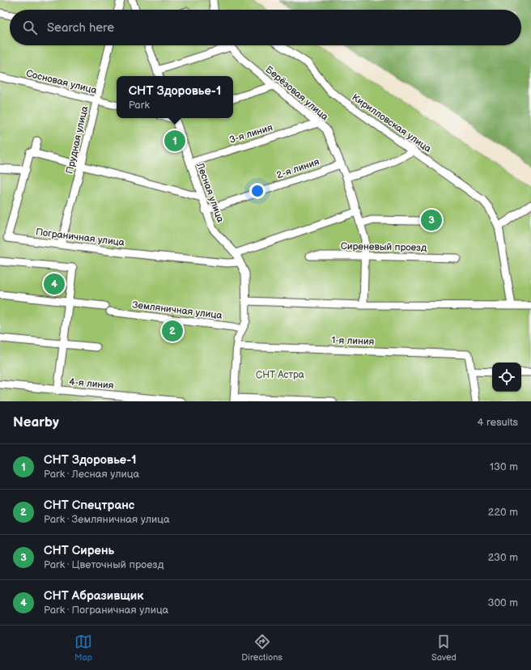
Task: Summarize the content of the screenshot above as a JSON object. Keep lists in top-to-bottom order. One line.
{"streets":{"street":["Сосновая улица","Берёзовая улица","Кирилловская улица","3-я линия","Прудная улица","2-я линия","Лесная улица","Пограничная улица","Сиреневый проезд","Земляничная улица","1-я линия","4-я линия"]},"crossings":[["Сосновая улица","Прудная улица"],["Берёзовая улица","3-я линия"],["Берёзовая улица","2-я линия"],["Берёзовая улица","Сиреневый проезд"],["3-я линия","Лесная улица"],["Прудная улица","Пограничная улица"],["2-я линия","Лесная улица"],["Лесная улица","Пограничная улица"],["Лесная улица","Земляничная улица"],["Лесная улица","1-я линия"]],"parks":["СНТ Астра"],"page":{"search":"Search here","popup":["СНТ Здоровье-1","Park"],"pins":["1","3","4","2"],"heading":["Nearby","4 results"],"list":[{"mark":"1","name":"СНТ Здоровье-1","note":"Park · Лесная улица","value":"130 m"},{"mark":"2","name":"СНТ Спецтранс","note":"Park · Земляничная улица","value":"220 m"},{"mark":"3","name":"СНТ Сирень","note":"Park · Цветочный проезд","value":"230 m"},{"mark":"4","name":"СНТ Абразивщик","note":"Park · Пограничная улица","value":"300 m"}],"nav":["Map","Directions","Saved"]}}
